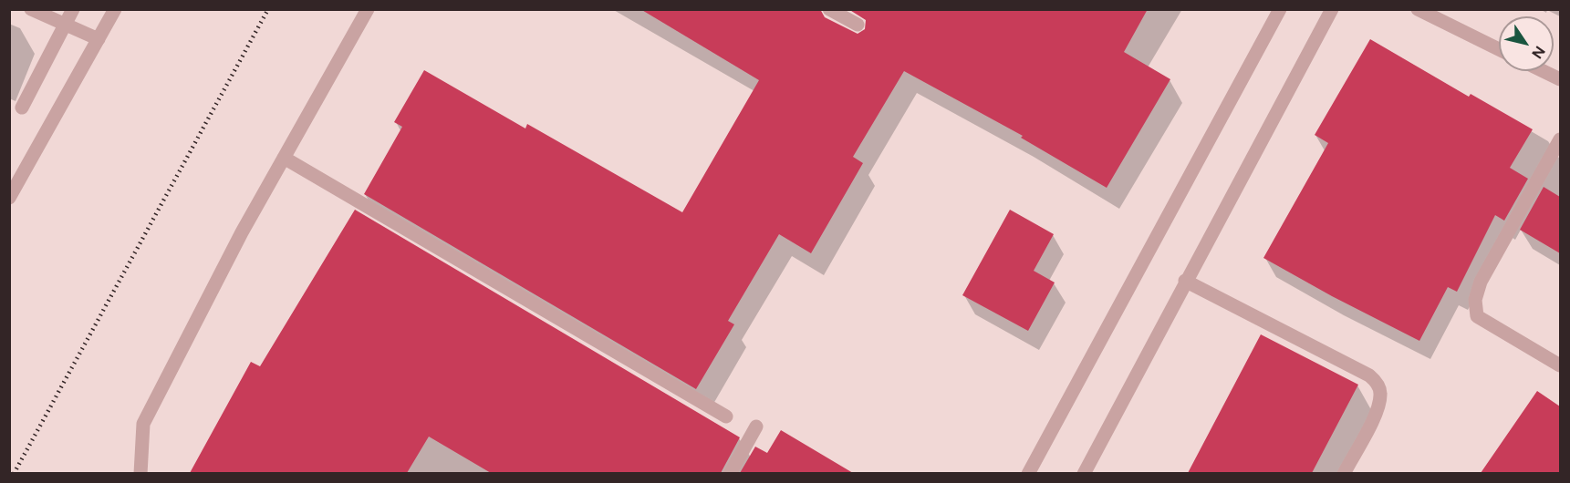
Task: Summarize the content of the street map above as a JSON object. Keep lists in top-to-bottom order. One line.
{"north":"bottom right"}
